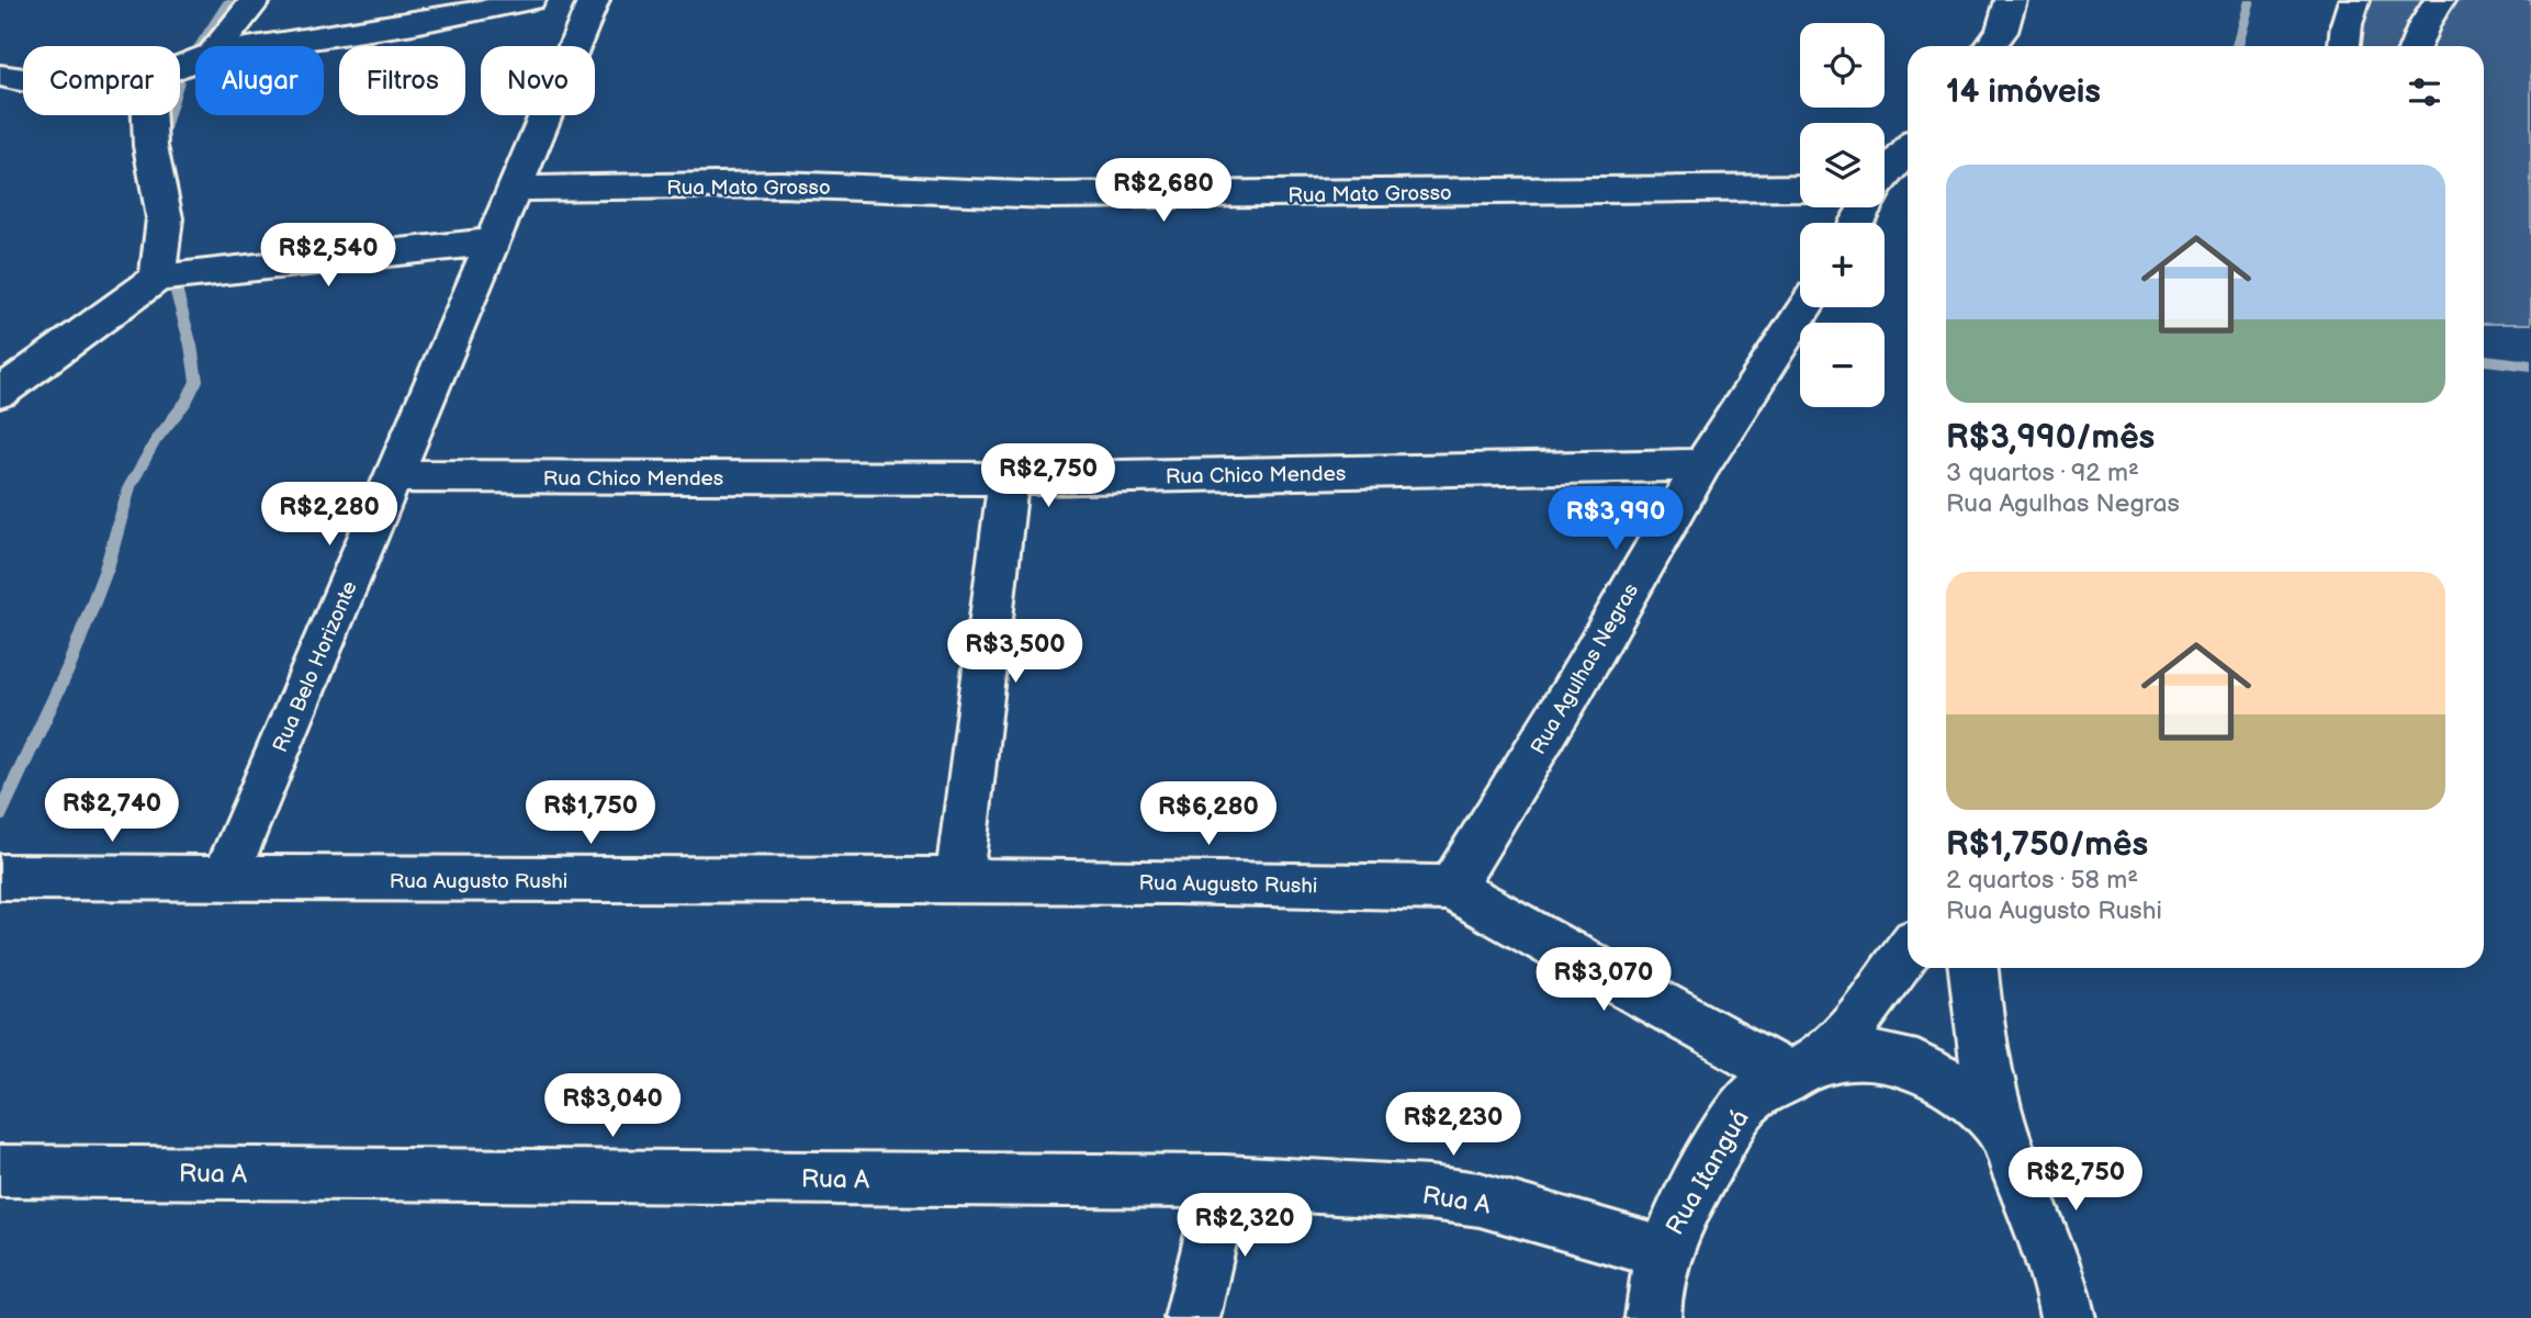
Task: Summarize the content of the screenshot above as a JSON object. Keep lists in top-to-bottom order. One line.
{"streets":{"street":["Rua Mato Grosso","Rua Chico Mendes","Rua Belo Horizonte","Rua Agulhas Negras","Rua Augusto Rushi","Rua Itanguá","Rua A"]},"crossings":[["Rua Mato Grosso","Rua Belo Horizonte"],["Rua Chico Mendes","Rua Belo Horizonte"],["Rua Chico Mendes","Rua Agulhas Negras"],["Rua Belo Horizonte","Rua Augusto Rushi"],["Rua Agulhas Negras","Rua Augusto Rushi"],["Rua Itanguá","Rua A"]],"page":{"map_buttons":["+","−"],"chip":["Comprar","Alugar","Filtros","Novo"],"heading":"14 imóveis","list":[{"name":"R$3,990/mês","note":"3 quartos · 92 m² · Rua Agulhas Negras"},{"name":"R$1,750/mês","note":"2 quartos · 58 m² · Rua Augusto Rushi"}],"price":["R$2,680","R$2,540","R$2,750","R$2,280","R$3,990","R$3,500","R$2,740","R$1,750","R$6,280","R$3,070","R$3,040","R$2,230","R$2,750","R$2,320"]}}
